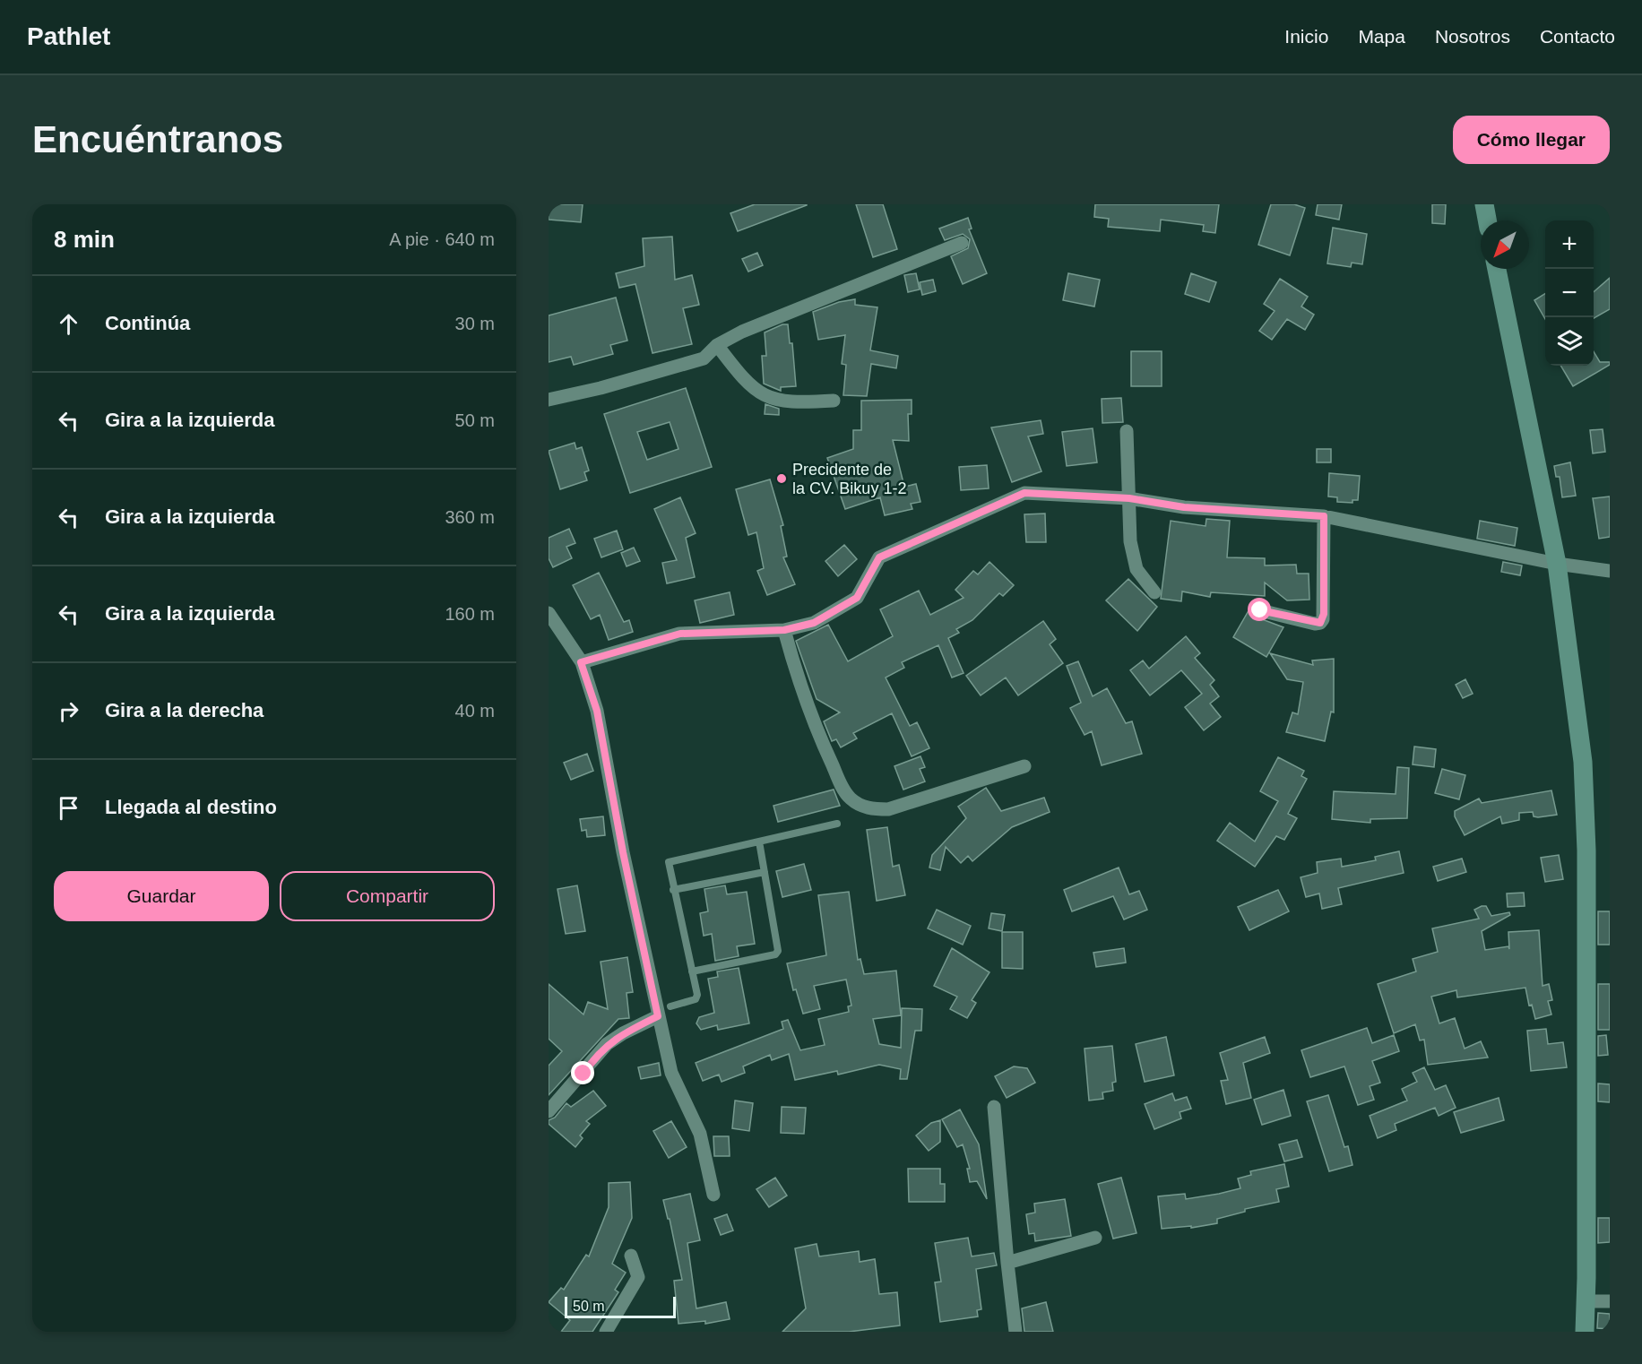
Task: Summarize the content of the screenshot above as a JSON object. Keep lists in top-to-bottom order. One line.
{"places":["Precidente de la CV. Bikuy 1-2"],"scale_bar":"50 m","north":"bottom left","page":{"header":"Pathlet","nav":["Inicio","Mapa","Nosotros","Contacto"],"buttons":["Cómo llegar",["Guardar","Compartir"]],"title":"Encuéntranos","heading":["8 min","A pie · 640 m"],"map_buttons":["+","−"],"list":[["Continúa","30 m"],["Gira a la izquierda","50 m"],["Gira a la izquierda","360 m"],["Gira a la izquierda","160 m"],["Gira a la derecha","40 m"],"Llegada al destino"],"scale":"50 m"}}
